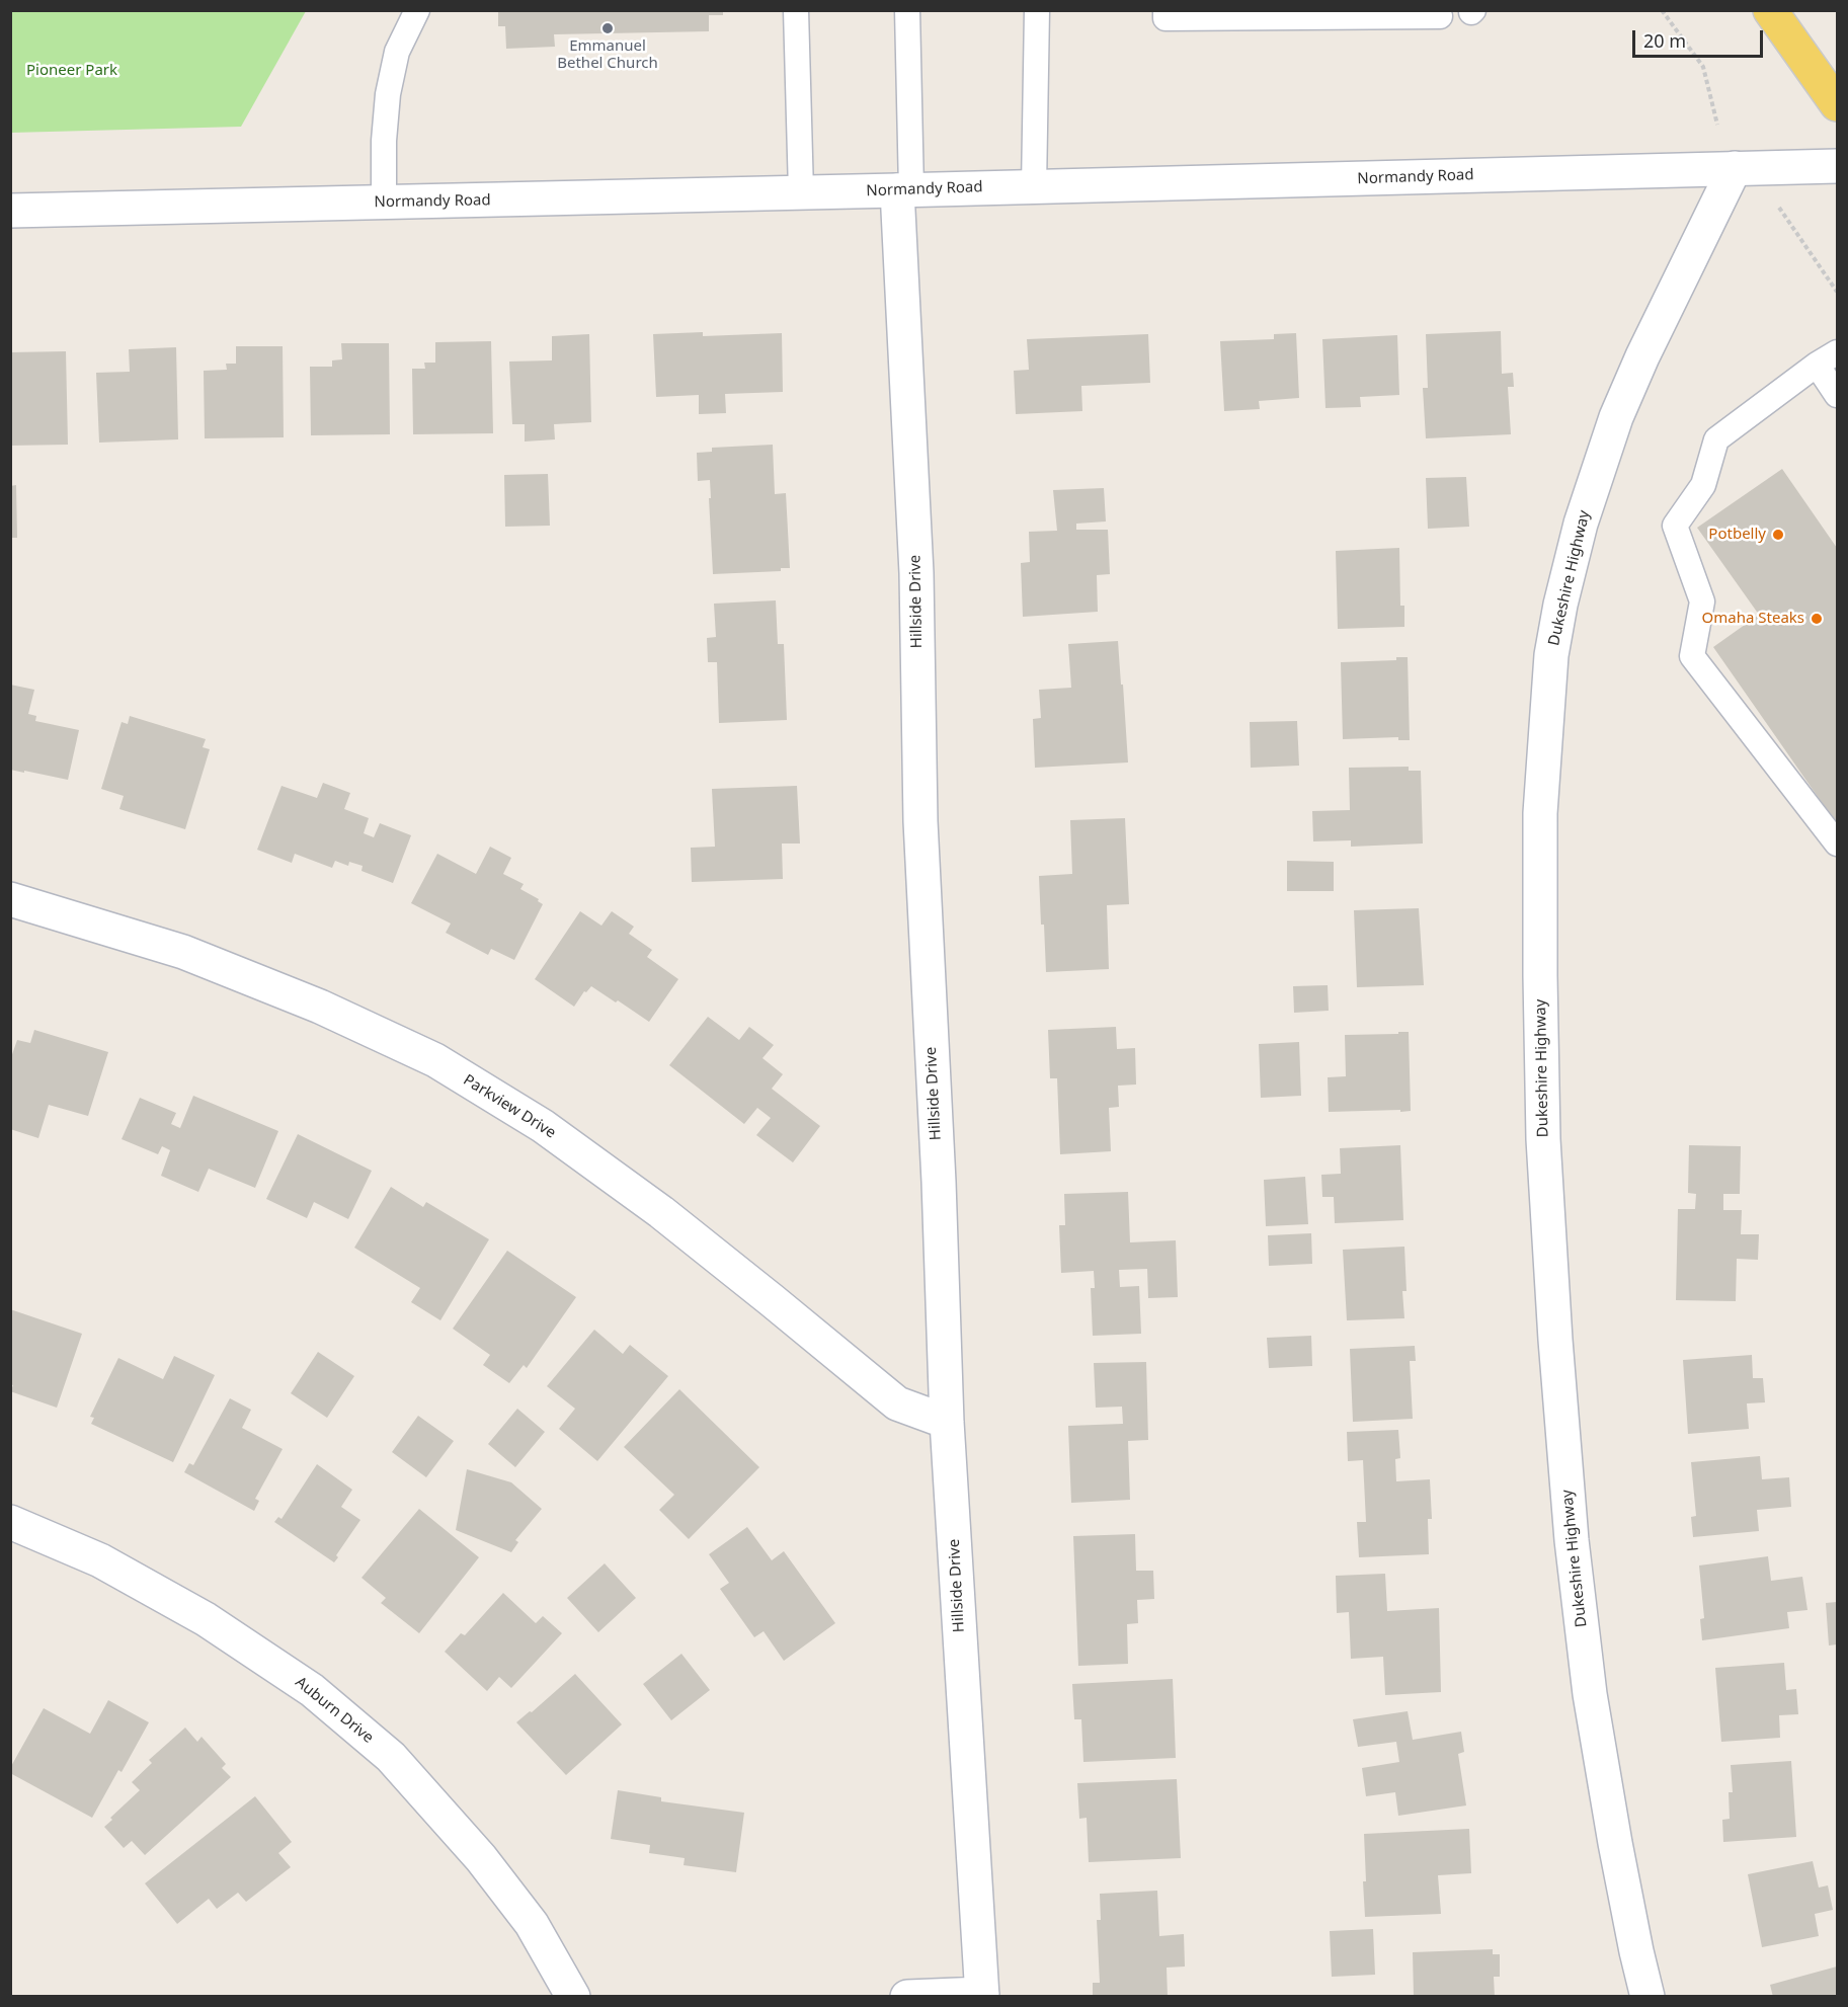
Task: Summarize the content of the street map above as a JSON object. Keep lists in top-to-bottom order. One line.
{"streets":{"street":["Normandy Road","Dukeshire Highway","Hillside Drive","Parkview Drive","Auburn Drive"]},"crossings":[["Normandy Road","Dukeshire Highway"],["Normandy Road","Hillside Drive"],["Hillside Drive","Parkview Drive"]],"parks":["Pioneer Park"],"places":["Emmanuel Bethel Church","Potbelly","Omaha Steaks"],"scale_bar":"20 m"}
